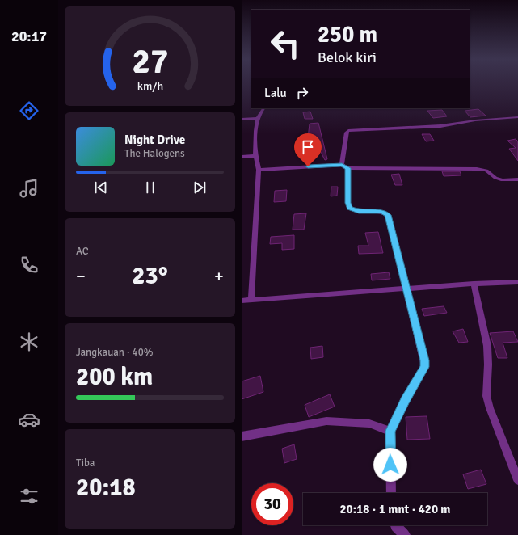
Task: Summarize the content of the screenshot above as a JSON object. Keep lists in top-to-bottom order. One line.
{"page":{"tabs":"20:17","turn":["250 m","Belok kiri"],"then":"Lalu","song":["Night Drive","The Halogens"],"tile":["AC",["Jangkauan · 40%","200 km"],["Tiba","20:18"]],"heat":["−","23°","+"],"limit":"30","trip":"20:18 · 1 mnt · 420 m","gauge":["27","km/h"]}}
